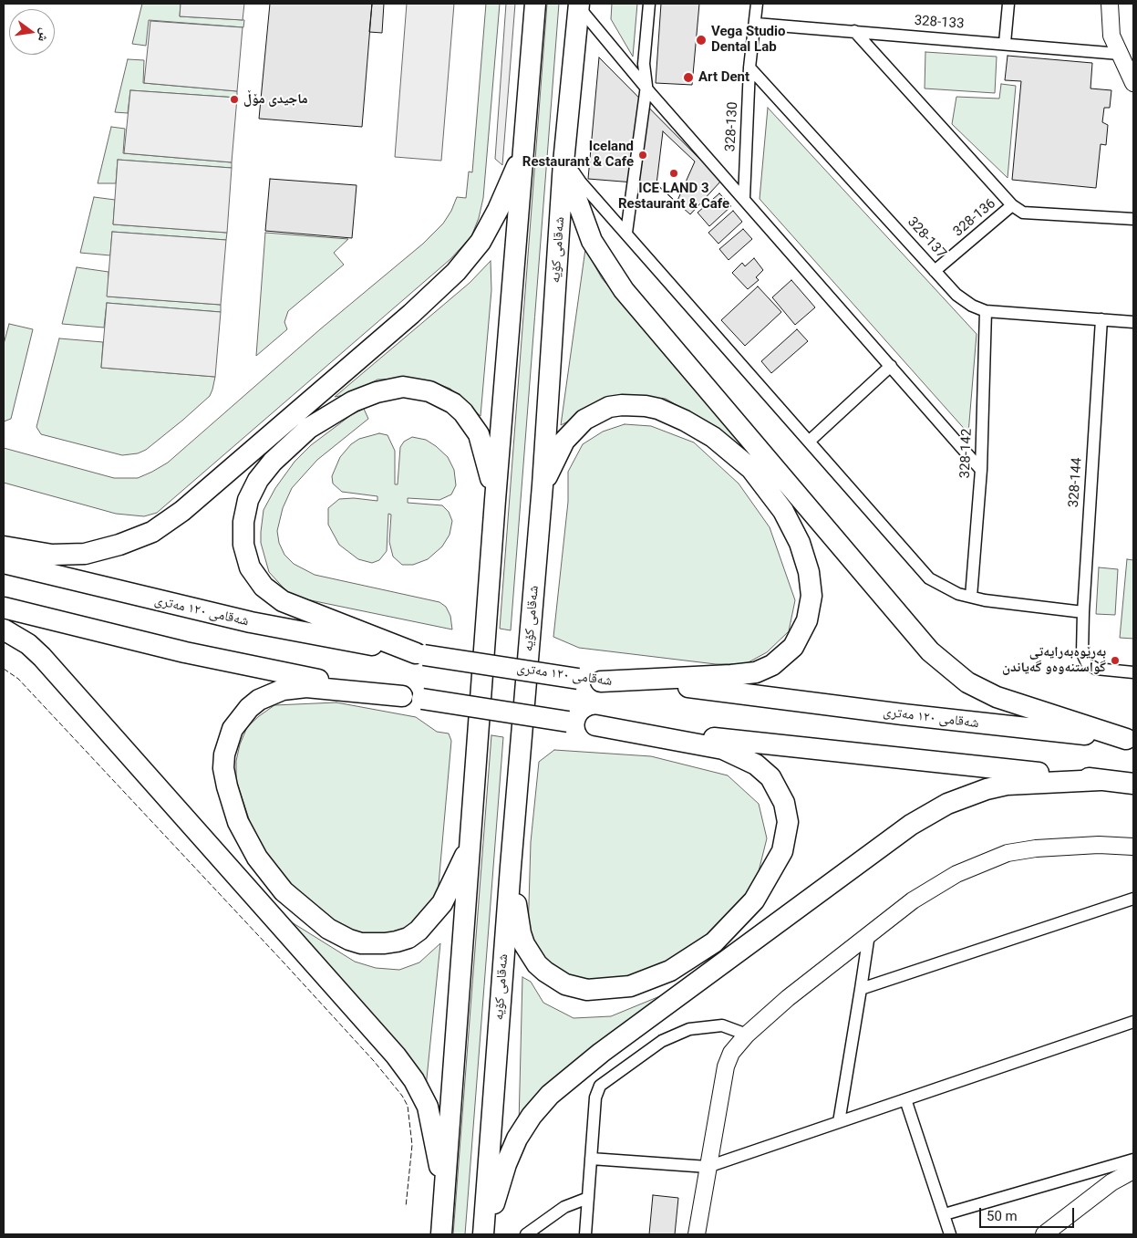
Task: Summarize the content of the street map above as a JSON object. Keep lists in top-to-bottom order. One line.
{"streets":{"highway":["شەقامی کۆیە","شەقامی ١٢٠ مەتری"],"street":["328-133","328-130","328-136","328-137","328-142","328-144"]},"crossings":[["328-133","328-130"],["328-130","328-137"],["328-136","328-137"],["328-137","328-142"],["328-137","328-144"]],"places":["Vega Studio Dental Lab","Art Dent","ماجیدی مۆڵ","Iceland Restaurant & Cafe","ICE LAND 3 Restaurant & Cafe","بەڕێوەبەرایەتی گواستنەوەو گەیاندن"],"scale_bar":"50 m","north":"right"}
